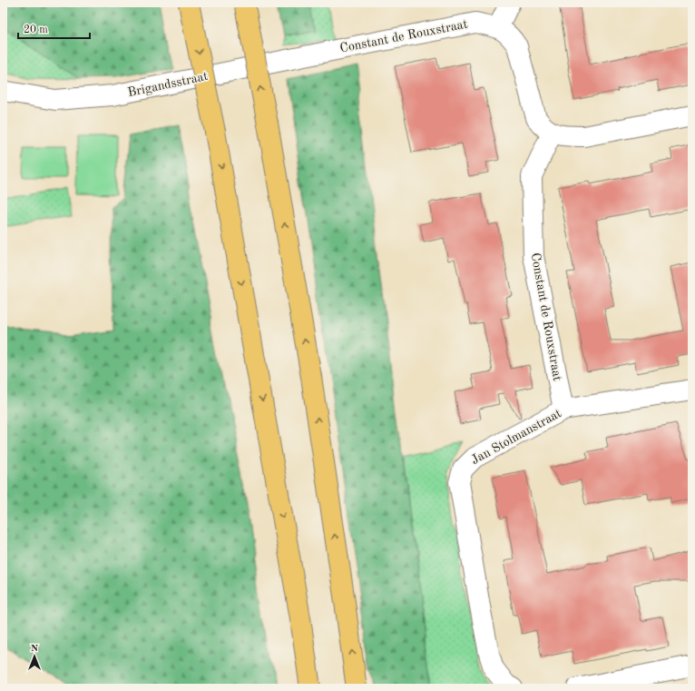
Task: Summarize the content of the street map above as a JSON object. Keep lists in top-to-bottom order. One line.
{"streets":{"street":["Constant de Rouxstraat","Brigandsstraat","Jan Stolmanstraat"]},"crossings":[["Constant de Rouxstraat","Brigandsstraat"],["Constant de Rouxstraat","Jan Stolmanstraat"]],"scale_bar":"20 m","north":"top"}
